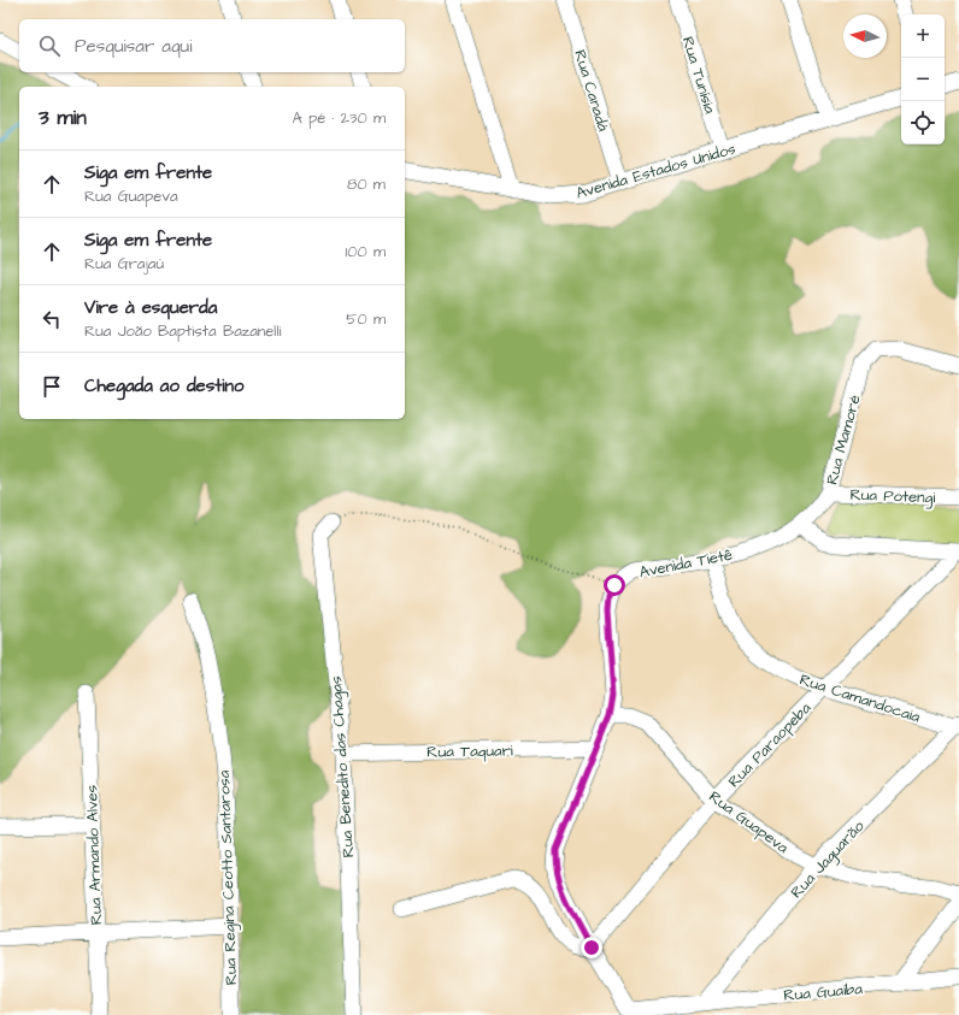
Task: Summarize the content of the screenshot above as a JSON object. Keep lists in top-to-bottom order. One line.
{"streets":{"street":["Rua Tunísia","Rua Canadá","Avenida Estados Unidos","Rua Mamoré","Rua Potengi","Avenida Tietê","Rua Camandocaia","Rua Paraopeba","Rua Taquari","Rua Benedito das Chagas","Rua Guapeva","Rua Armando Alves","Rua Jaguarão","Rua Regina Ceotto Santarosa","Rua Guaíba"]},"crossings":[["Rua Tunísia","Avenida Estados Unidos"],["Rua Canadá","Avenida Estados Unidos"],["Rua Mamoré","Rua Potengi"],["Rua Mamoré","Avenida Tietê"],["Avenida Tietê","Rua Camandocaia"],["Rua Camandocaia","Rua Paraopeba"],["Rua Camandocaia","Rua Jaguarão"],["Rua Paraopeba","Rua Guapeva"],["Rua Taquari","Rua Benedito das Chagas"],["Rua Guapeva","Rua Jaguarão"],["Rua Jaguarão","Rua Guaíba"]],"north":"left","page":{"map_buttons":["+","−"],"search":"Pesquisar aqui","heading":["3 min","A pé · 230 m"],"list":[["Siga em frente","Rua Guapeva","80 m"],["Siga em frente","Rua Grajaú","100 m"],["Vire à esquerda","Rua João Baptista Bazanelli","50 m"],"Chegada ao destino"]}}
